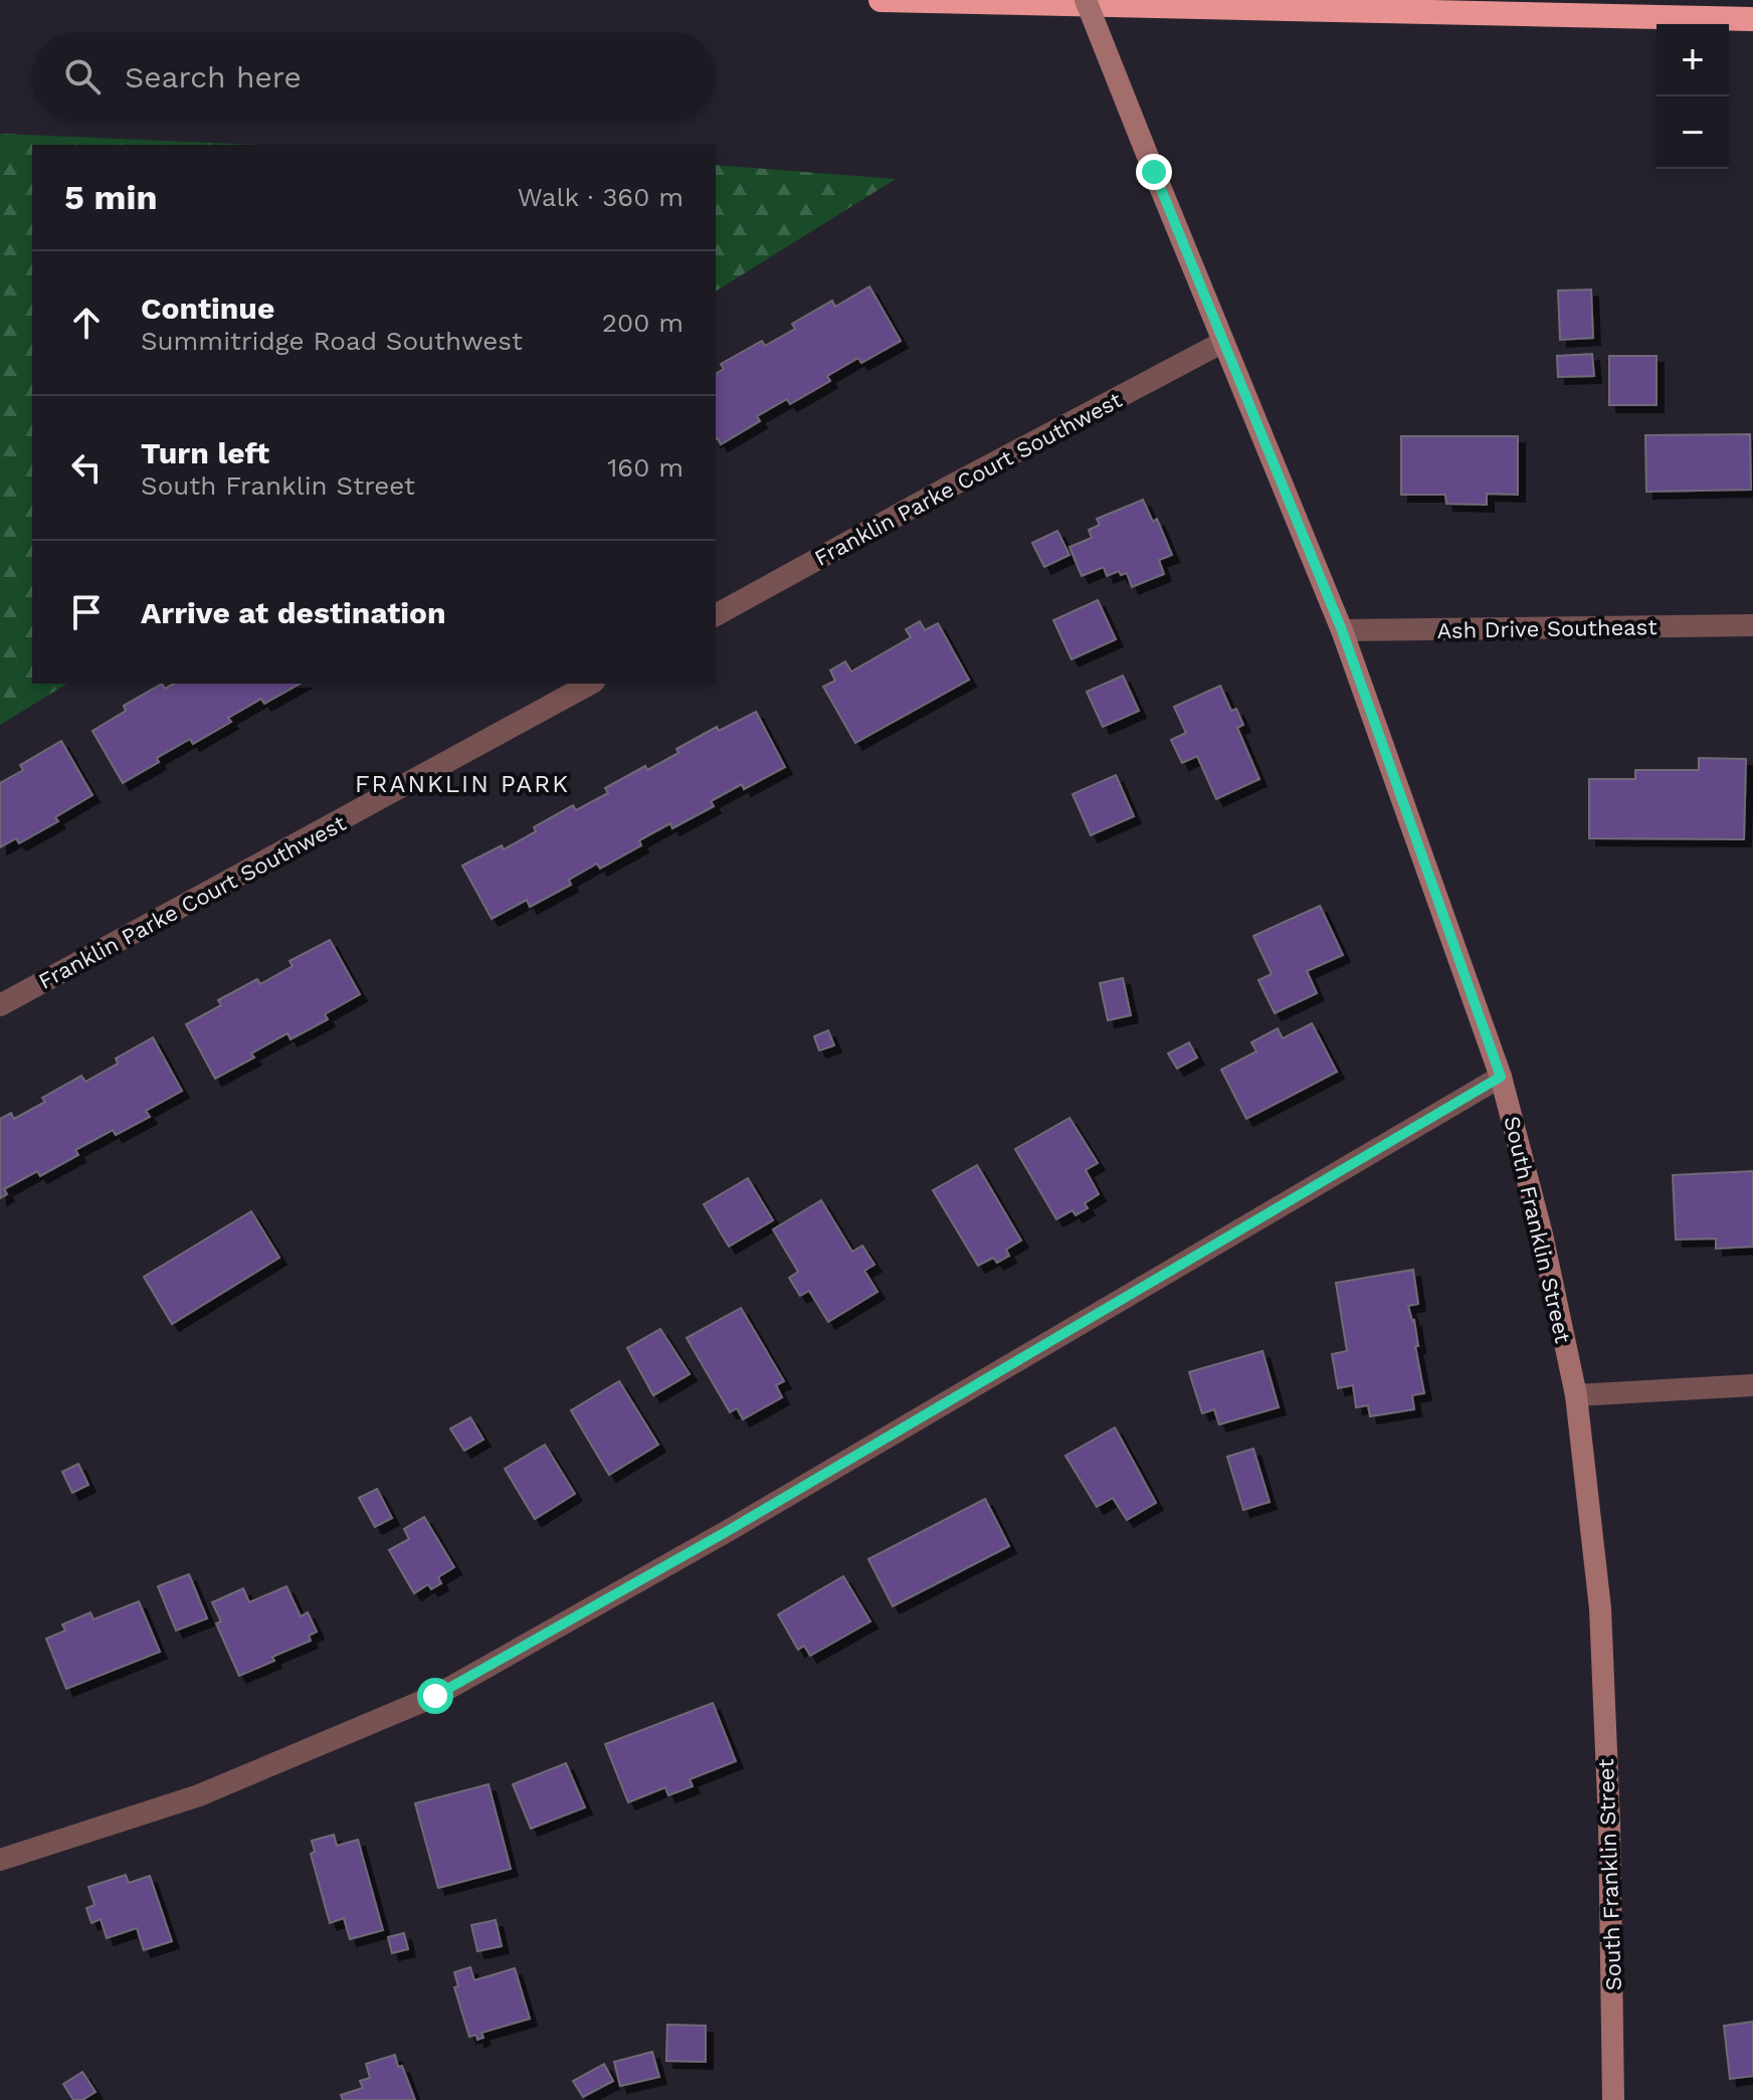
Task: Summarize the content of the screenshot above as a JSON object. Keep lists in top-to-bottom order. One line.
{"streets":{"main road":["South Franklin Street"],"street":["Franklin Parke Court Southwest","Ash Drive Southeast"]},"crossings":[["Franklin Parke Court Southwest","South Franklin Street"],["Ash Drive Southeast","South Franklin Street"]],"districts":["FRANKLIN PARK"],"page":{"map_buttons":["+","−"],"search":"Search here","heading":["5 min","Walk · 360 m"],"list":[["Continue","Summitridge Road Southwest","200 m"],["Turn left","South Franklin Street","160 m"],"Arrive at destination"]}}
